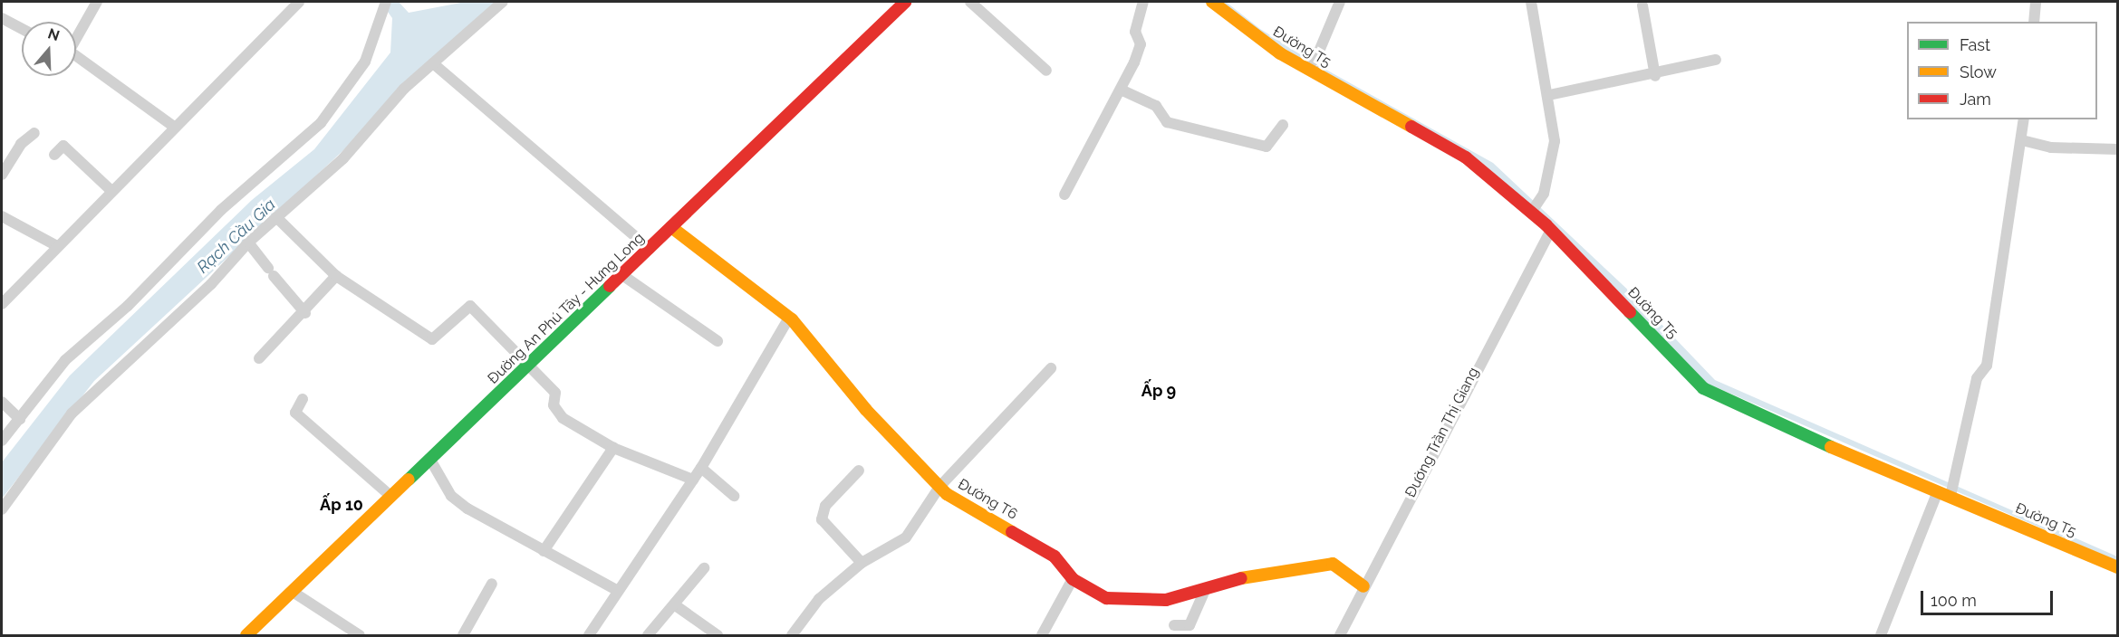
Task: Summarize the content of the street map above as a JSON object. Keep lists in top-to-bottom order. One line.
{"streets":{"street":["Đường T5","Đường An Phú Tây - Hưng Long","Đường Trần Thị Giang","Đường T6"]},"crossings":[["Đường T5","Đường Trần Thị Giang"],["Đường An Phú Tây - Hưng Long","Đường T6"],["Đường Trần Thị Giang","Đường T6"]],"districts":["Ấp 9","Ấp 10"],"water":["Rạch Cầu Gia"],"legend":["Fast","Slow","Jam"],"scale_bar":"100 m","north":"top"}
